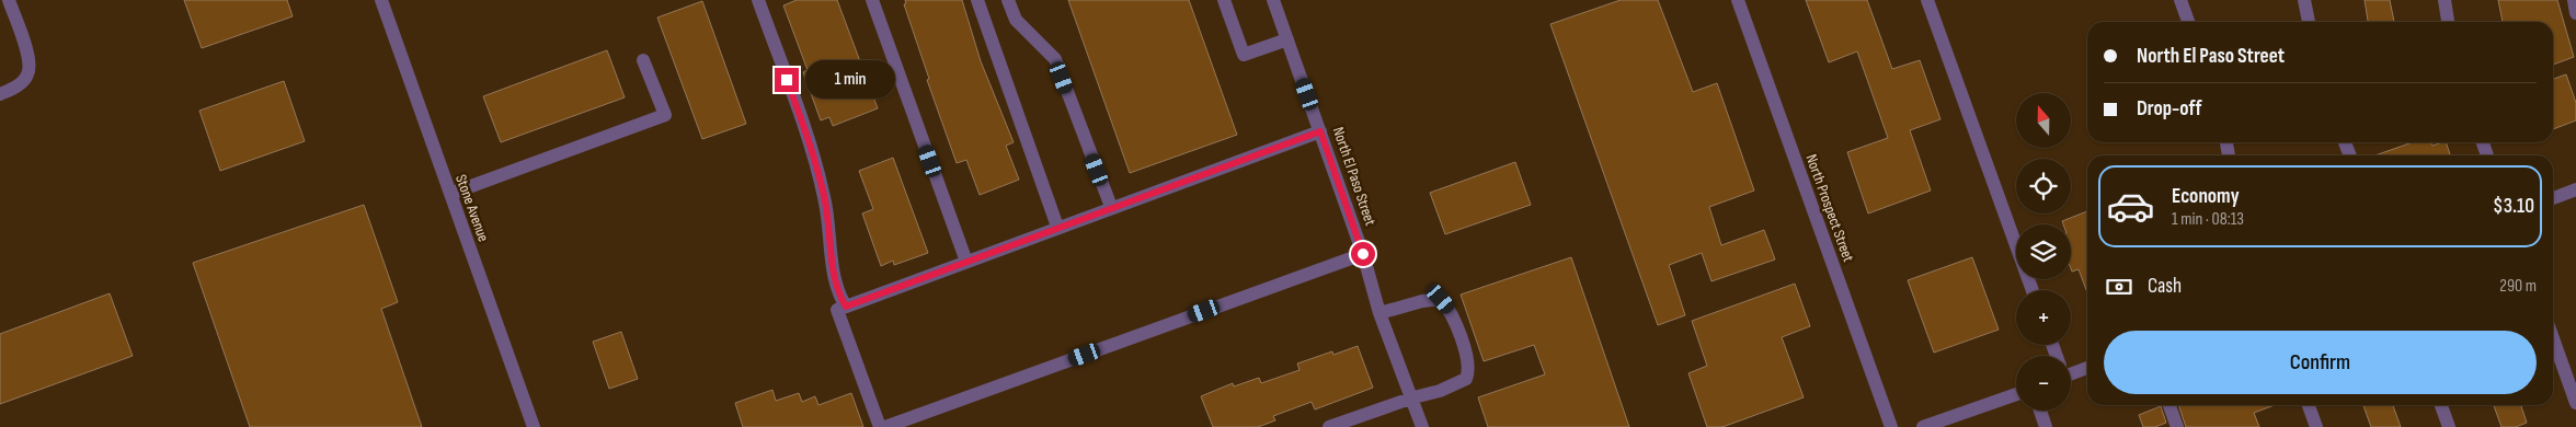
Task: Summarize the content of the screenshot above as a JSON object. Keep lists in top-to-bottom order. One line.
{"streets":{"street":["North El Paso Street","Stone Avenue","North Prospect Street"]},"north":"top","page":{"banner":["North El Paso Street","Drop-off"],"bubble":"1 min","map_buttons":["+","−"],"list":[{"name":"Economy","note":"1 min · 08:13","value":"$3.10"}],"pay":["Cash","290 m"],"buttons":"Confirm"}}
